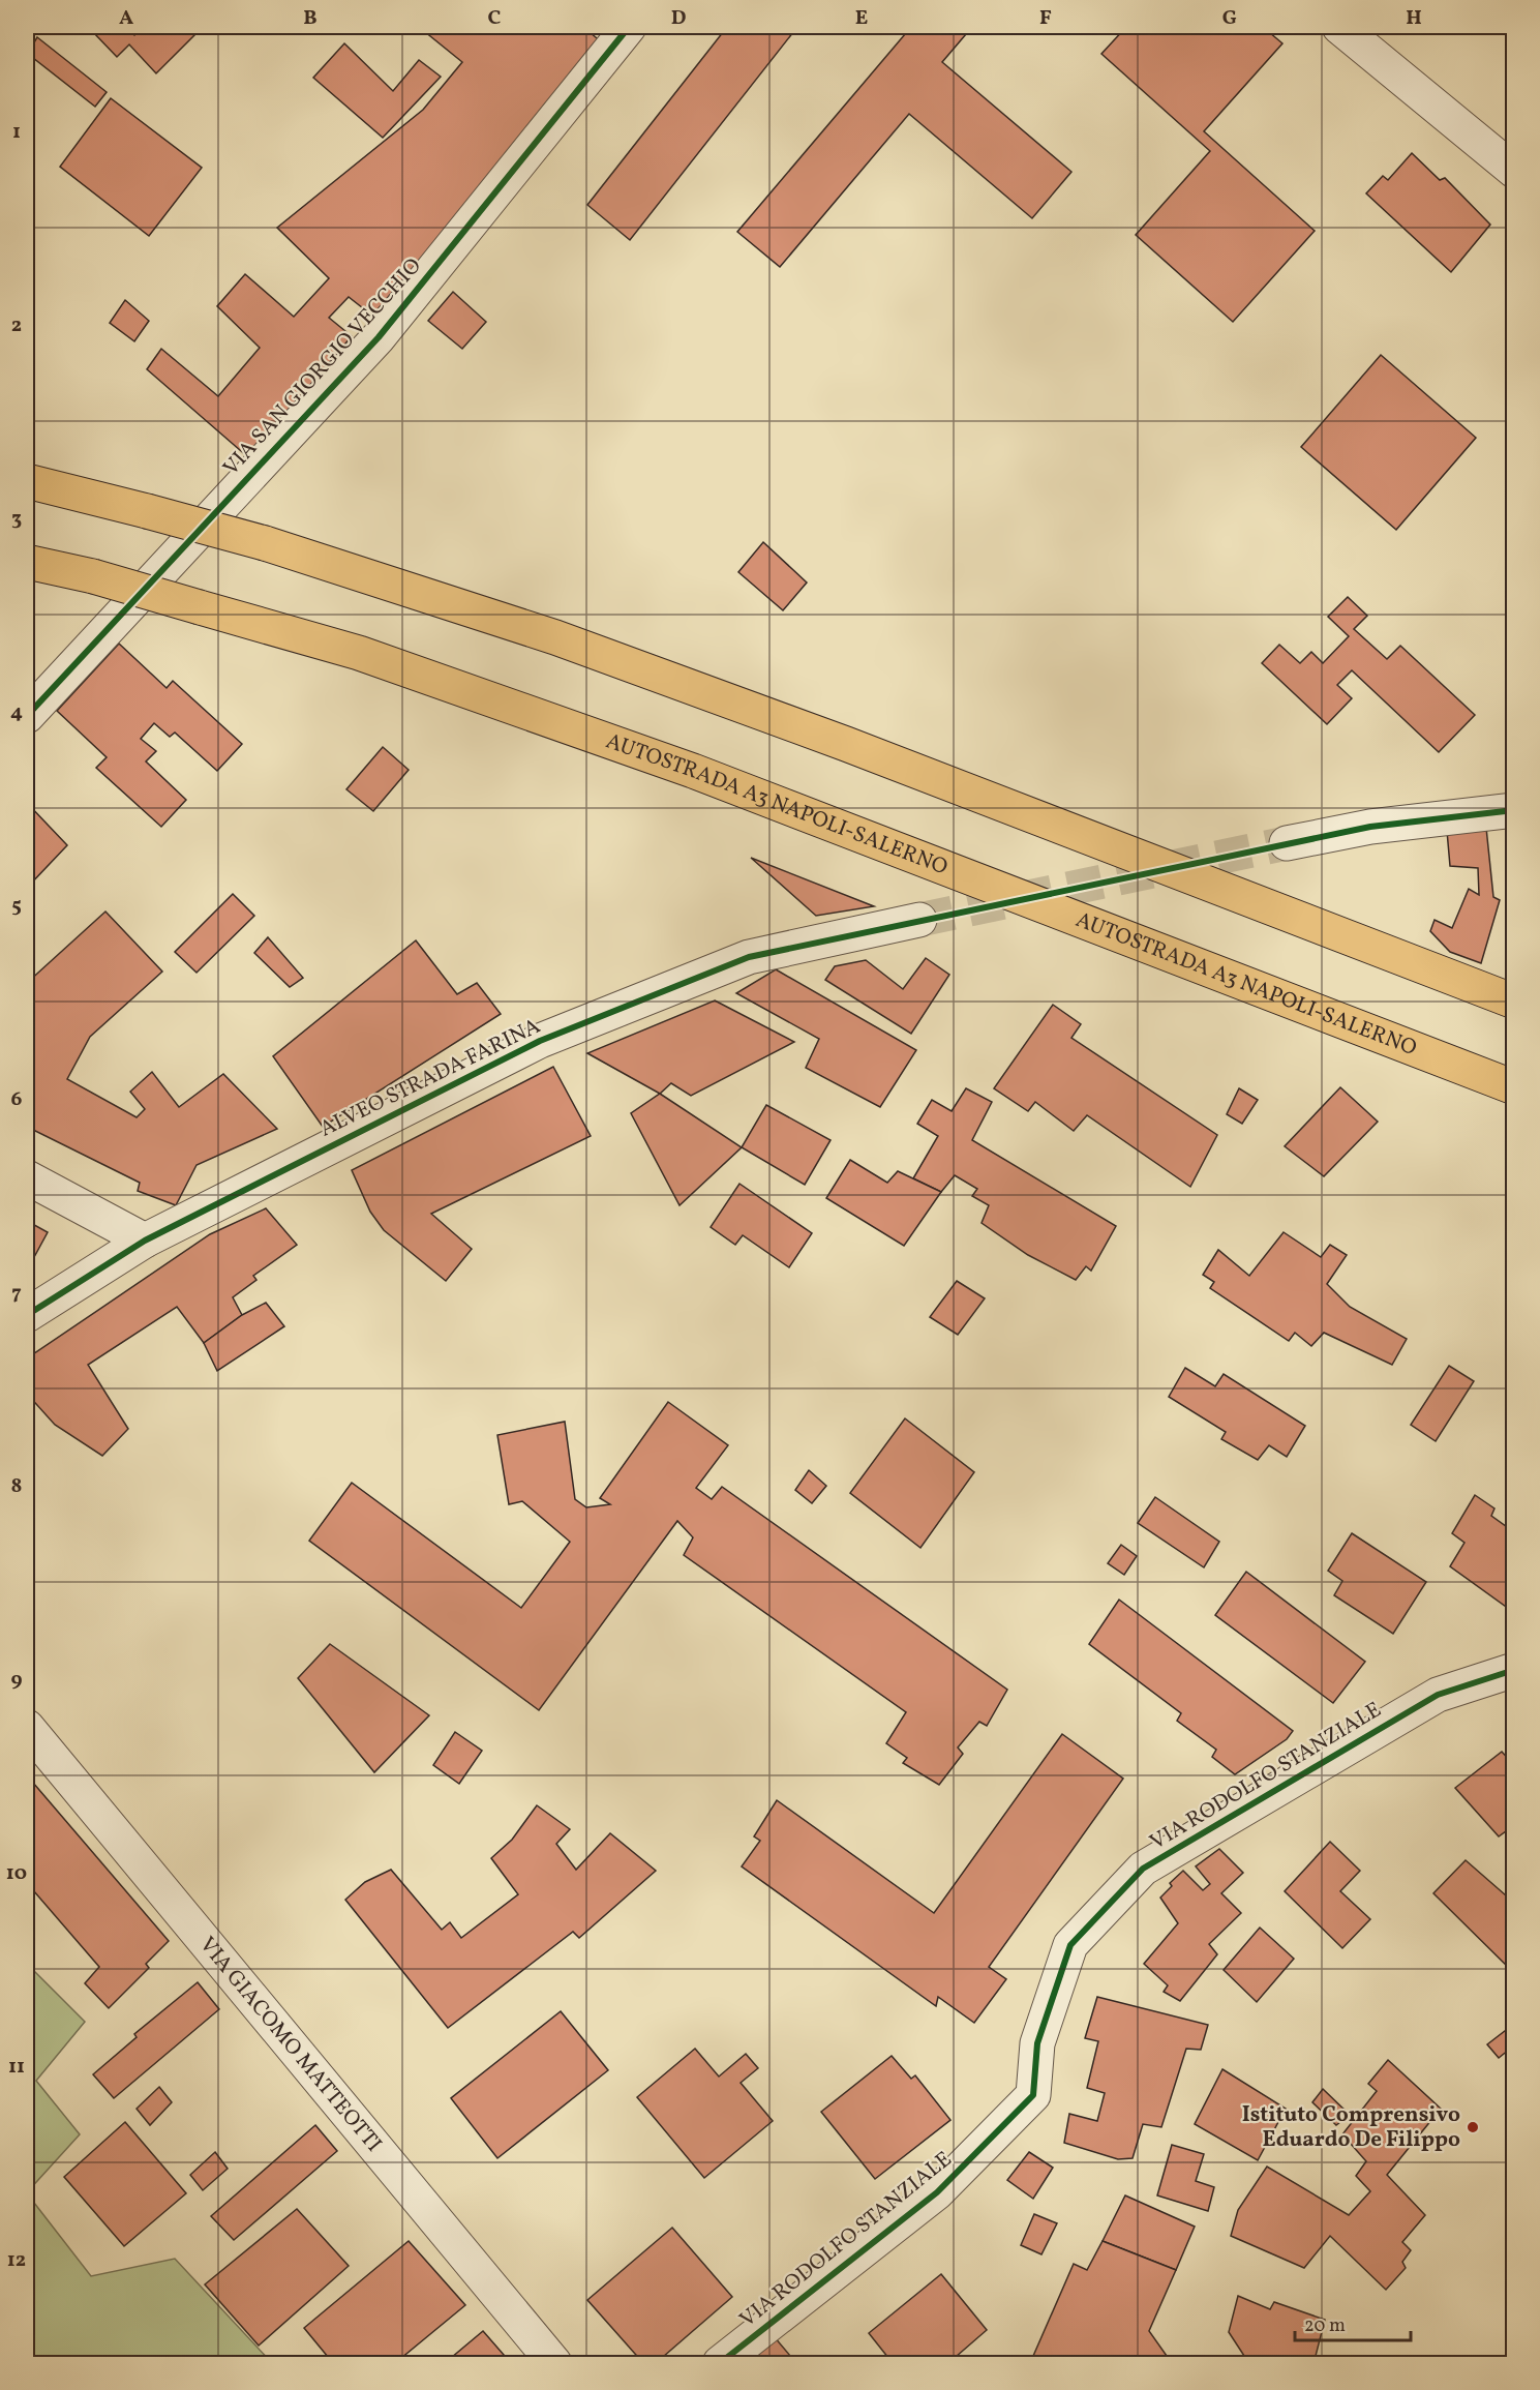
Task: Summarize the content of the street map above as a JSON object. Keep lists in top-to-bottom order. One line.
{"streets":{"highway":["AUTOSTRADA A3 NAPOLI-SALERNO"],"street":["VIA SAN GIORGIO VECCHIO","ALVEO STRADA FARINA","VIA RODOLFO STANZIALE","VIA GIACOMO MATTEOTTI"]},"places":["Istituto Comprensivo Eduardo De Filippo"],"scale_bar":"20 m","grid":{"columns":["A","B","C","D","E","F","G","H"],"rows":["1","2","3","4","5","6","7","8","9","10","11","12"]}}
